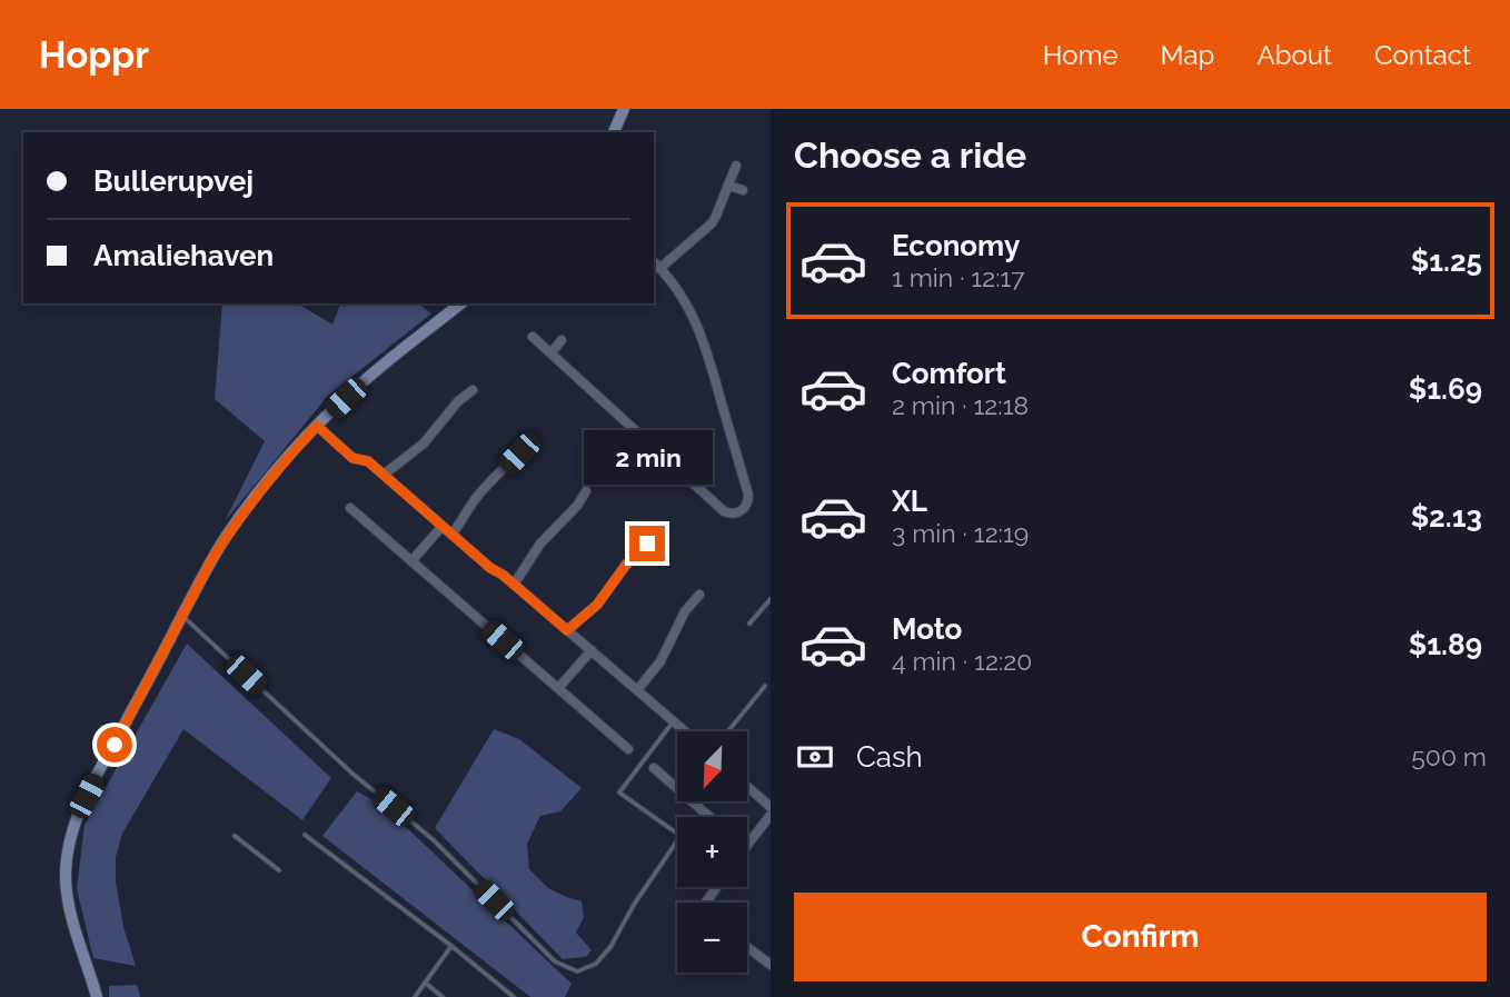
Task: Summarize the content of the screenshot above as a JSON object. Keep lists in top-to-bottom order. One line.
{"north":"bottom left","page":{"header":"Hoppr","nav":["Home","Map","About","Contact"],"heading":"Choose a ride","banner":["Bullerupvej","Amaliehaven"],"list":[{"name":"Economy","note":"1 min · 12:17","value":"$1.25"},{"name":"Comfort","note":"2 min · 12:18","value":"$1.69"},{"name":"XL","note":"3 min · 12:19","value":"$2.13"},{"name":"Moto","note":"4 min · 12:20","value":"$1.89"}],"bubble":"2 min","pay":["Cash","500 m"],"map_buttons":["+","−"],"buttons":"Confirm"}}
